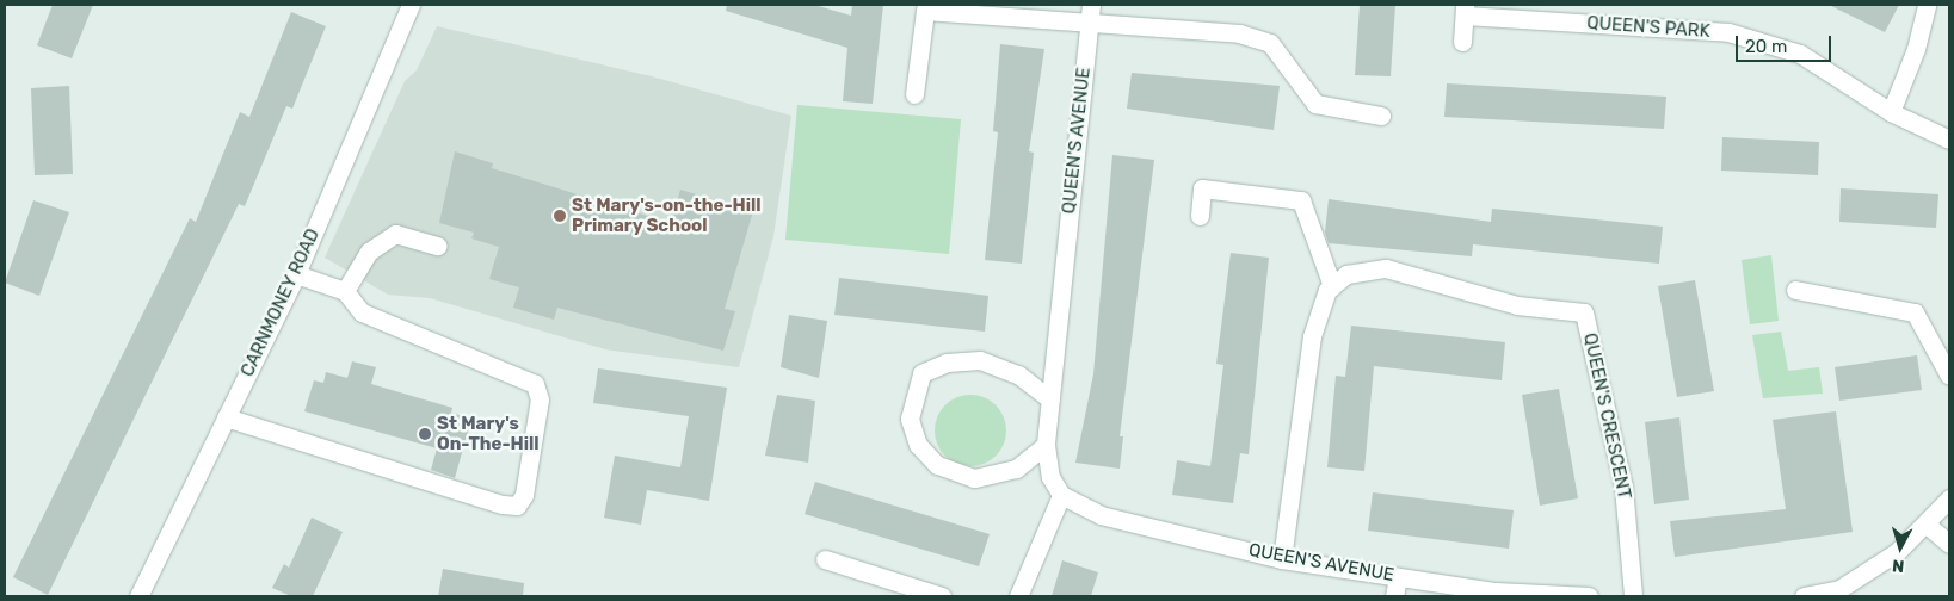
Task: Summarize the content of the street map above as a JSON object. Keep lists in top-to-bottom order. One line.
{"streets":{"street":["QUEEN'S PARK","QUEEN'S AVENUE","CARNMONEY ROAD","QUEEN'S CRESCENT"]},"places":["St Mary's-on-the-Hill Primary School","St Mary's On-The-Hill"],"scale_bar":"20 m","north":"bottom"}
